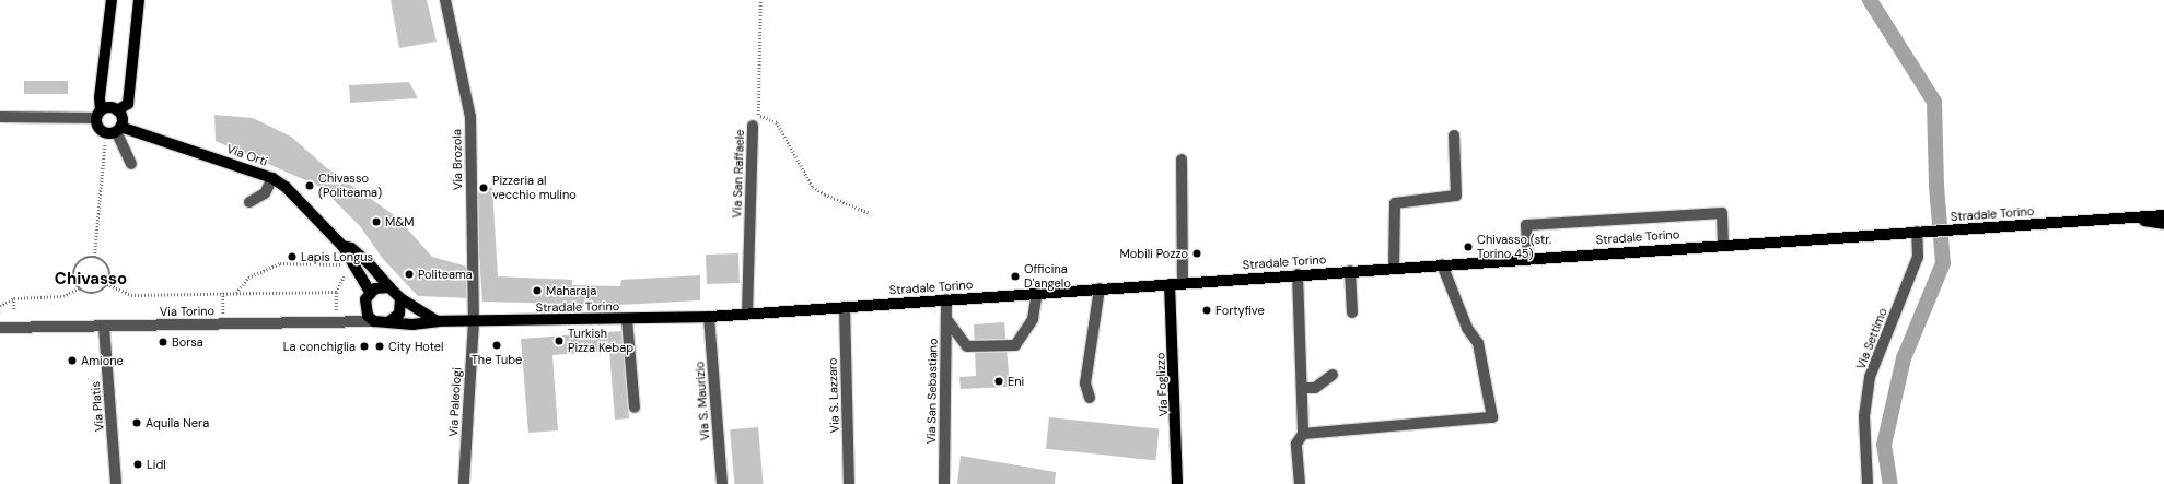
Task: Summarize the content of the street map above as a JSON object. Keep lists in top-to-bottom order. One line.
{"streets":{"main road":["Via Orti","Stradale Torino","Via Foglizzo"],"street":["Via Brozola","Via San Raffaele","Via Torino","Via Settimo","Via San Sebastiano","Via S. Lazzaro","Via S. Maurizio","Via Paleologi","Via Platis"]},"crossings":[["Via Orti","Stradale Torino"],["Via Orti","Via Torino"],["Via Brozola","Stradale Torino"],["Via Brozola","Via Paleologi"],["Via San Raffaele","Stradale Torino"],["Stradale Torino","Via Torino"],["Stradale Torino","Via Settimo"],["Stradale Torino","Via Foglizzo"],["Stradale Torino","Via San Sebastiano"],["Stradale Torino","Via S. Lazzaro"],["Stradale Torino","Via S. Maurizio"],["Stradale Torino","Via Paleologi"],["Via Torino","Via Platis"]],"districts":["Chivasso"],"places":["Chivasso (Politeama)","Pizzeria al vecchio mulino","M&M","Chivasso (str. Torino 45)","Mobili Pozzo","Lapis Longus","Politeama","Officina D'angelo","Maharaja","Fortyfive","Turkish Pizza Kebap","Borsa","The Tube","La conchiglia","City Hotel","Amione","Eni","Aquila Nera","Lidl"]}
